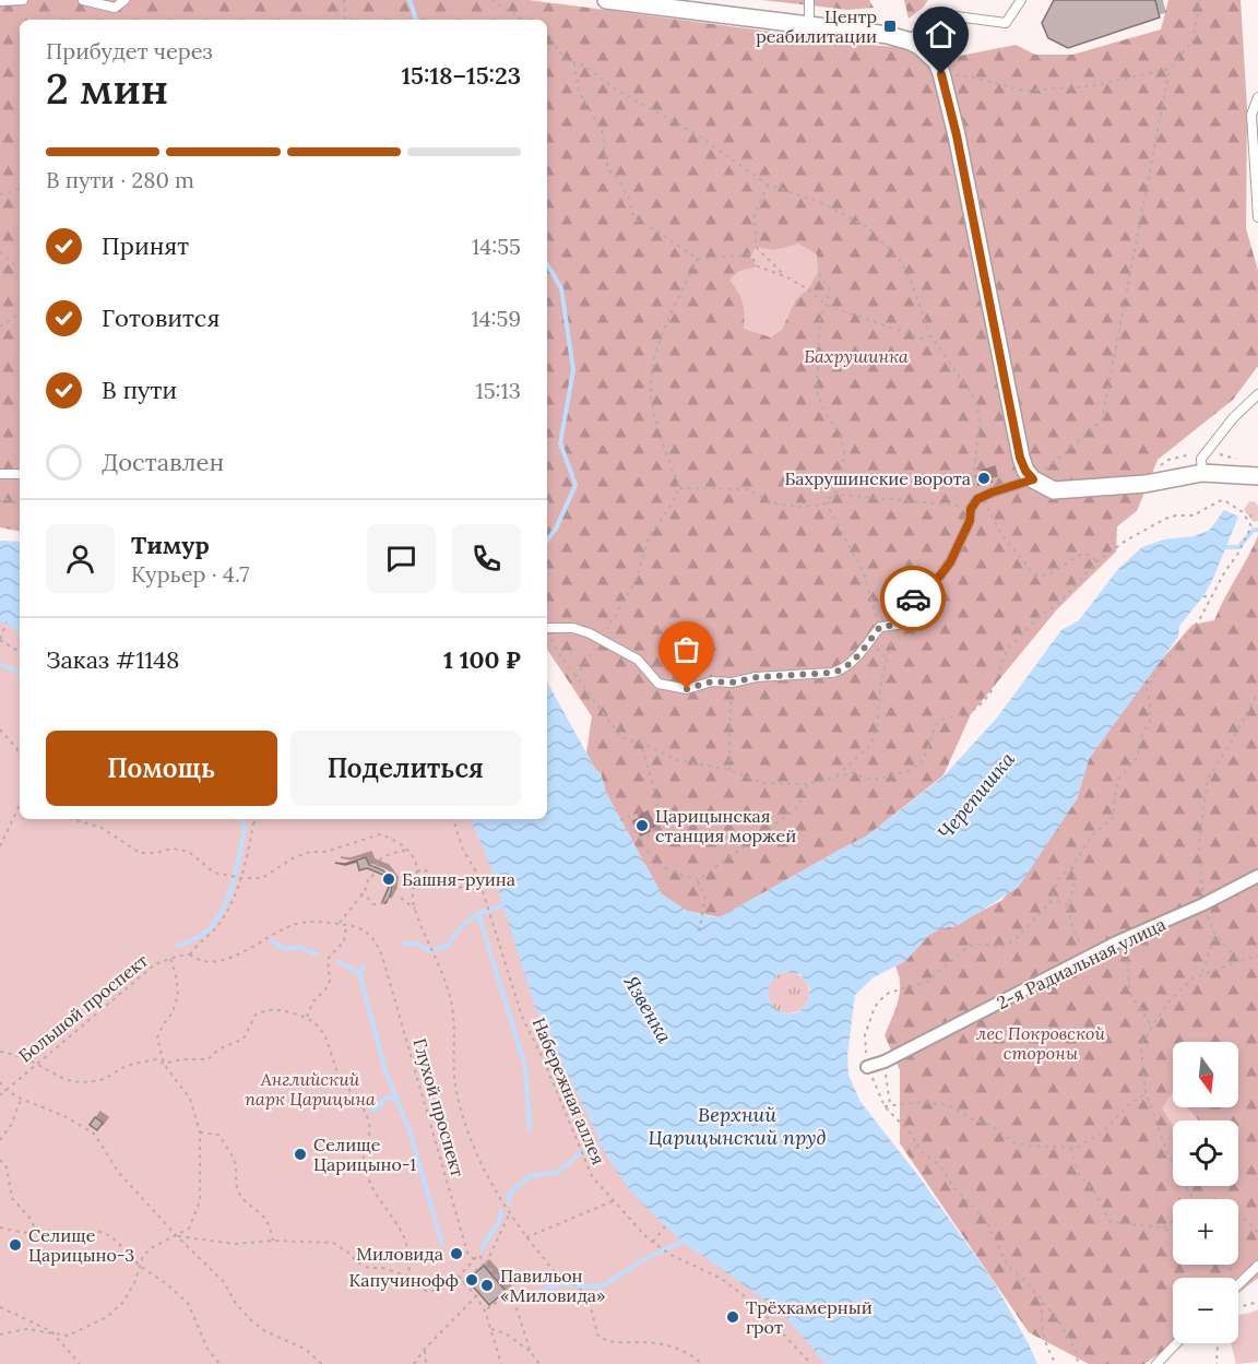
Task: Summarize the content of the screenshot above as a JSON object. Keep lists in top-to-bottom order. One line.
{"streets":{"street":["2-я Радиальная улица"],"path":["Большой проспект","Набережная аллея","Глухой проспект"]},"crossings":[["Большой проспект","Глухой проспект"]],"water":["Черепишка","Язвенка","Верхний Царицынский пруд"],"parks":["Бахрушинка","лес Покровской стороны","Английский парк Царицына"],"places":{"transit":["Центр реабилитации"],"other":["Бахрушинские ворота","Царицынская станция моржей","Башня-руина","Селище Царицыно-1","Селище Царицыно-3","Миловида","Капучинофф","Павильон «Миловида»","Трёхкамерный грот"]},"north":"bottom","page":{"heading":["2 мин","Прибудет через","15:18–15:23"],"panel":["Тимур","Курьер · 4.7","Заказ #1148","1 100 ₽"],"bar":"В пути · 280 m","list":[["Принят","14:55"],["Готовится","14:59"],["В пути","15:13"],"Доставлен"],"buttons":["Помощь","Поделиться"],"map_buttons":["+","−"]}}
